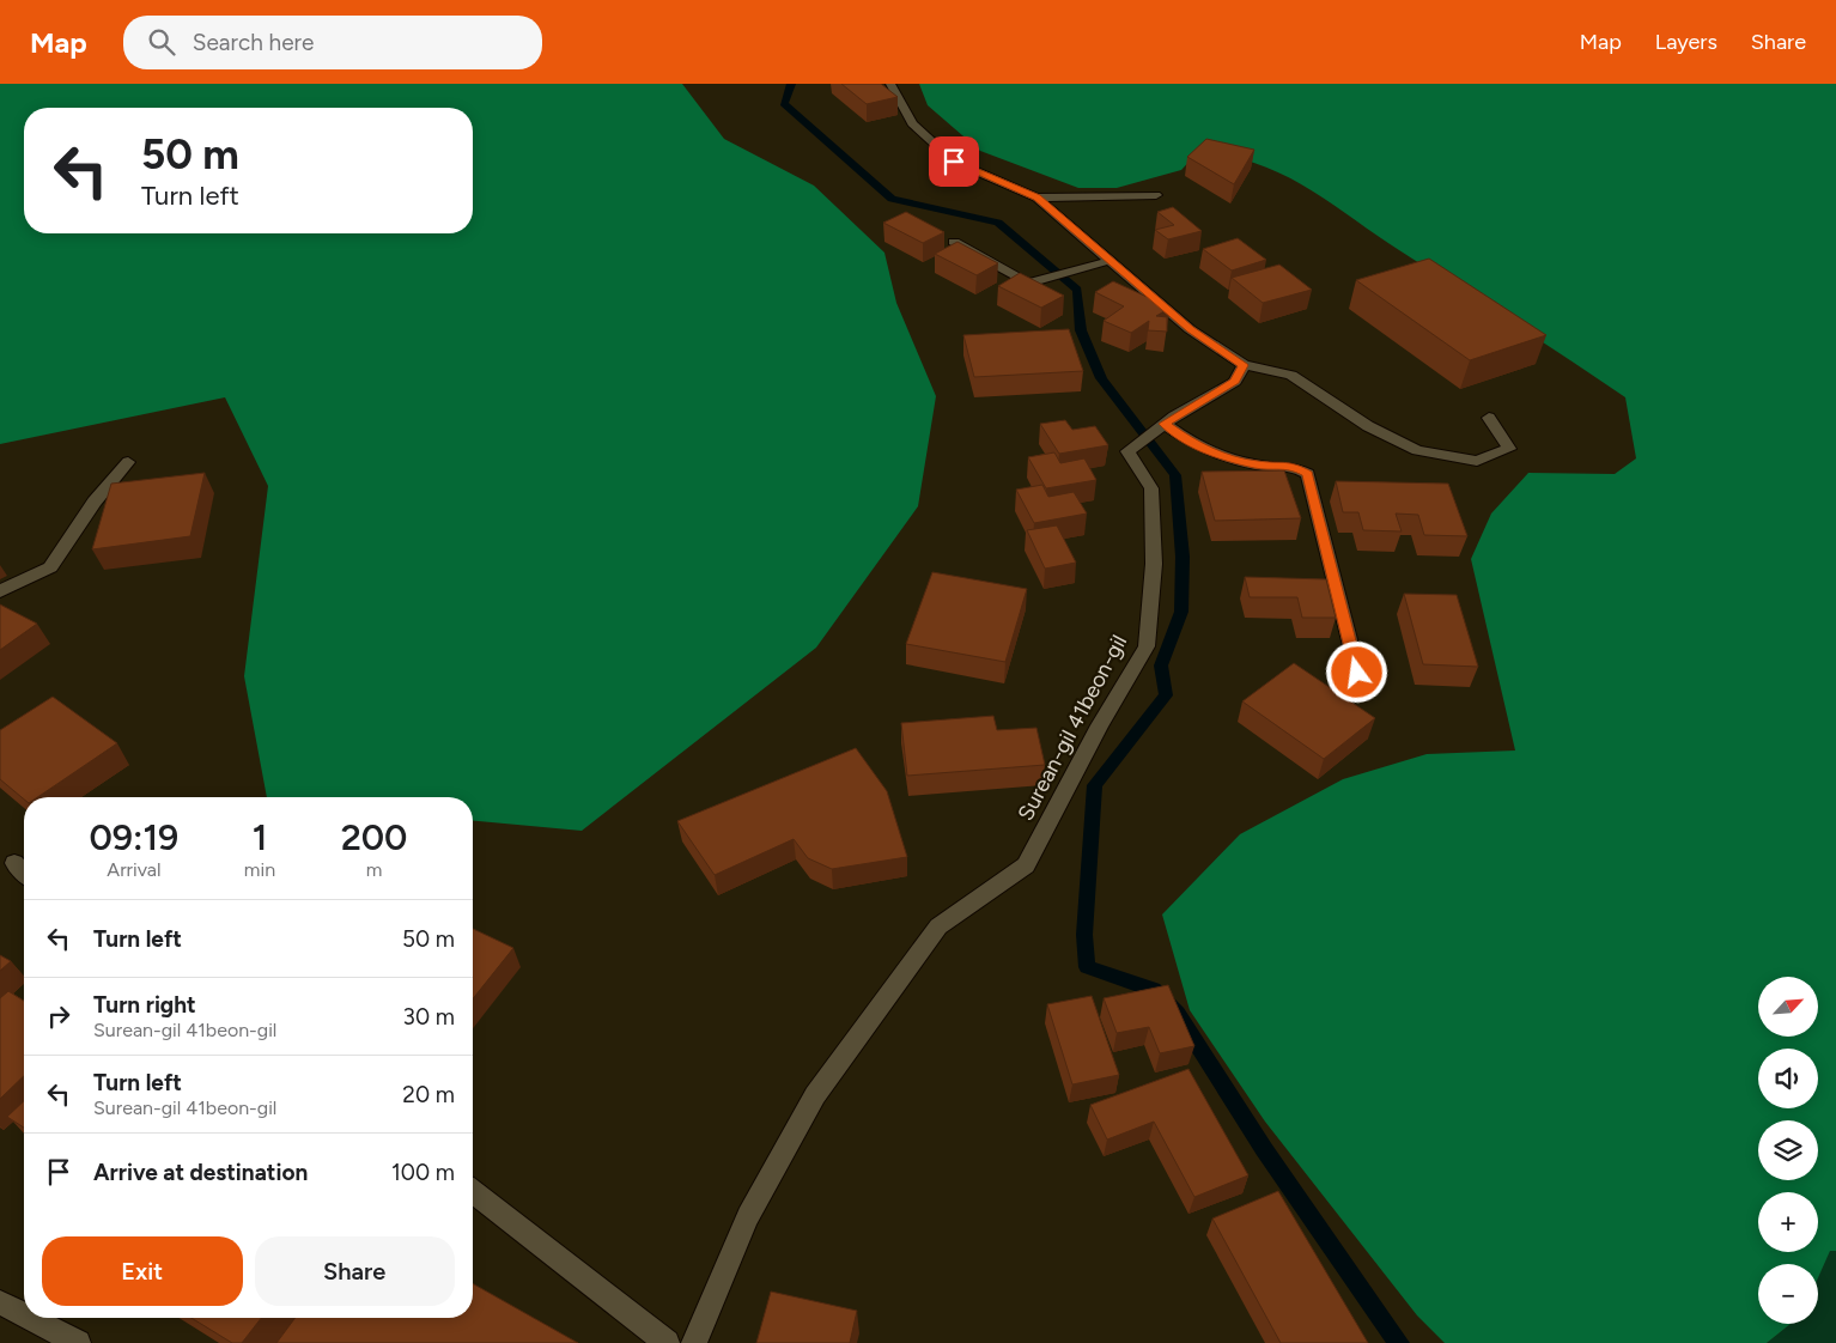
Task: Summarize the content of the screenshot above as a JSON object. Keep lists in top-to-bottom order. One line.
{"streets":{"lane":["Surean-gil 41beon-gil"]},"north":"top right","page":{"header":"Map","search":"Search here","nav":["Map","Layers","Share"],"turn":["50 m","Turn left"],"eta":["09:19","Arrival","1","min","200","m"],"list":[{"name":"Turn left","value":"50 m"},{"name":"Turn right","note":"Surean-gil 41beon-gil","value":"30 m"},{"name":"Turn left","note":"Surean-gil 41beon-gil","value":"20 m"},{"name":"Arrive at destination","value":"100 m"}],"map_buttons":["+","−"],"buttons":["Exit","Share"]}}
